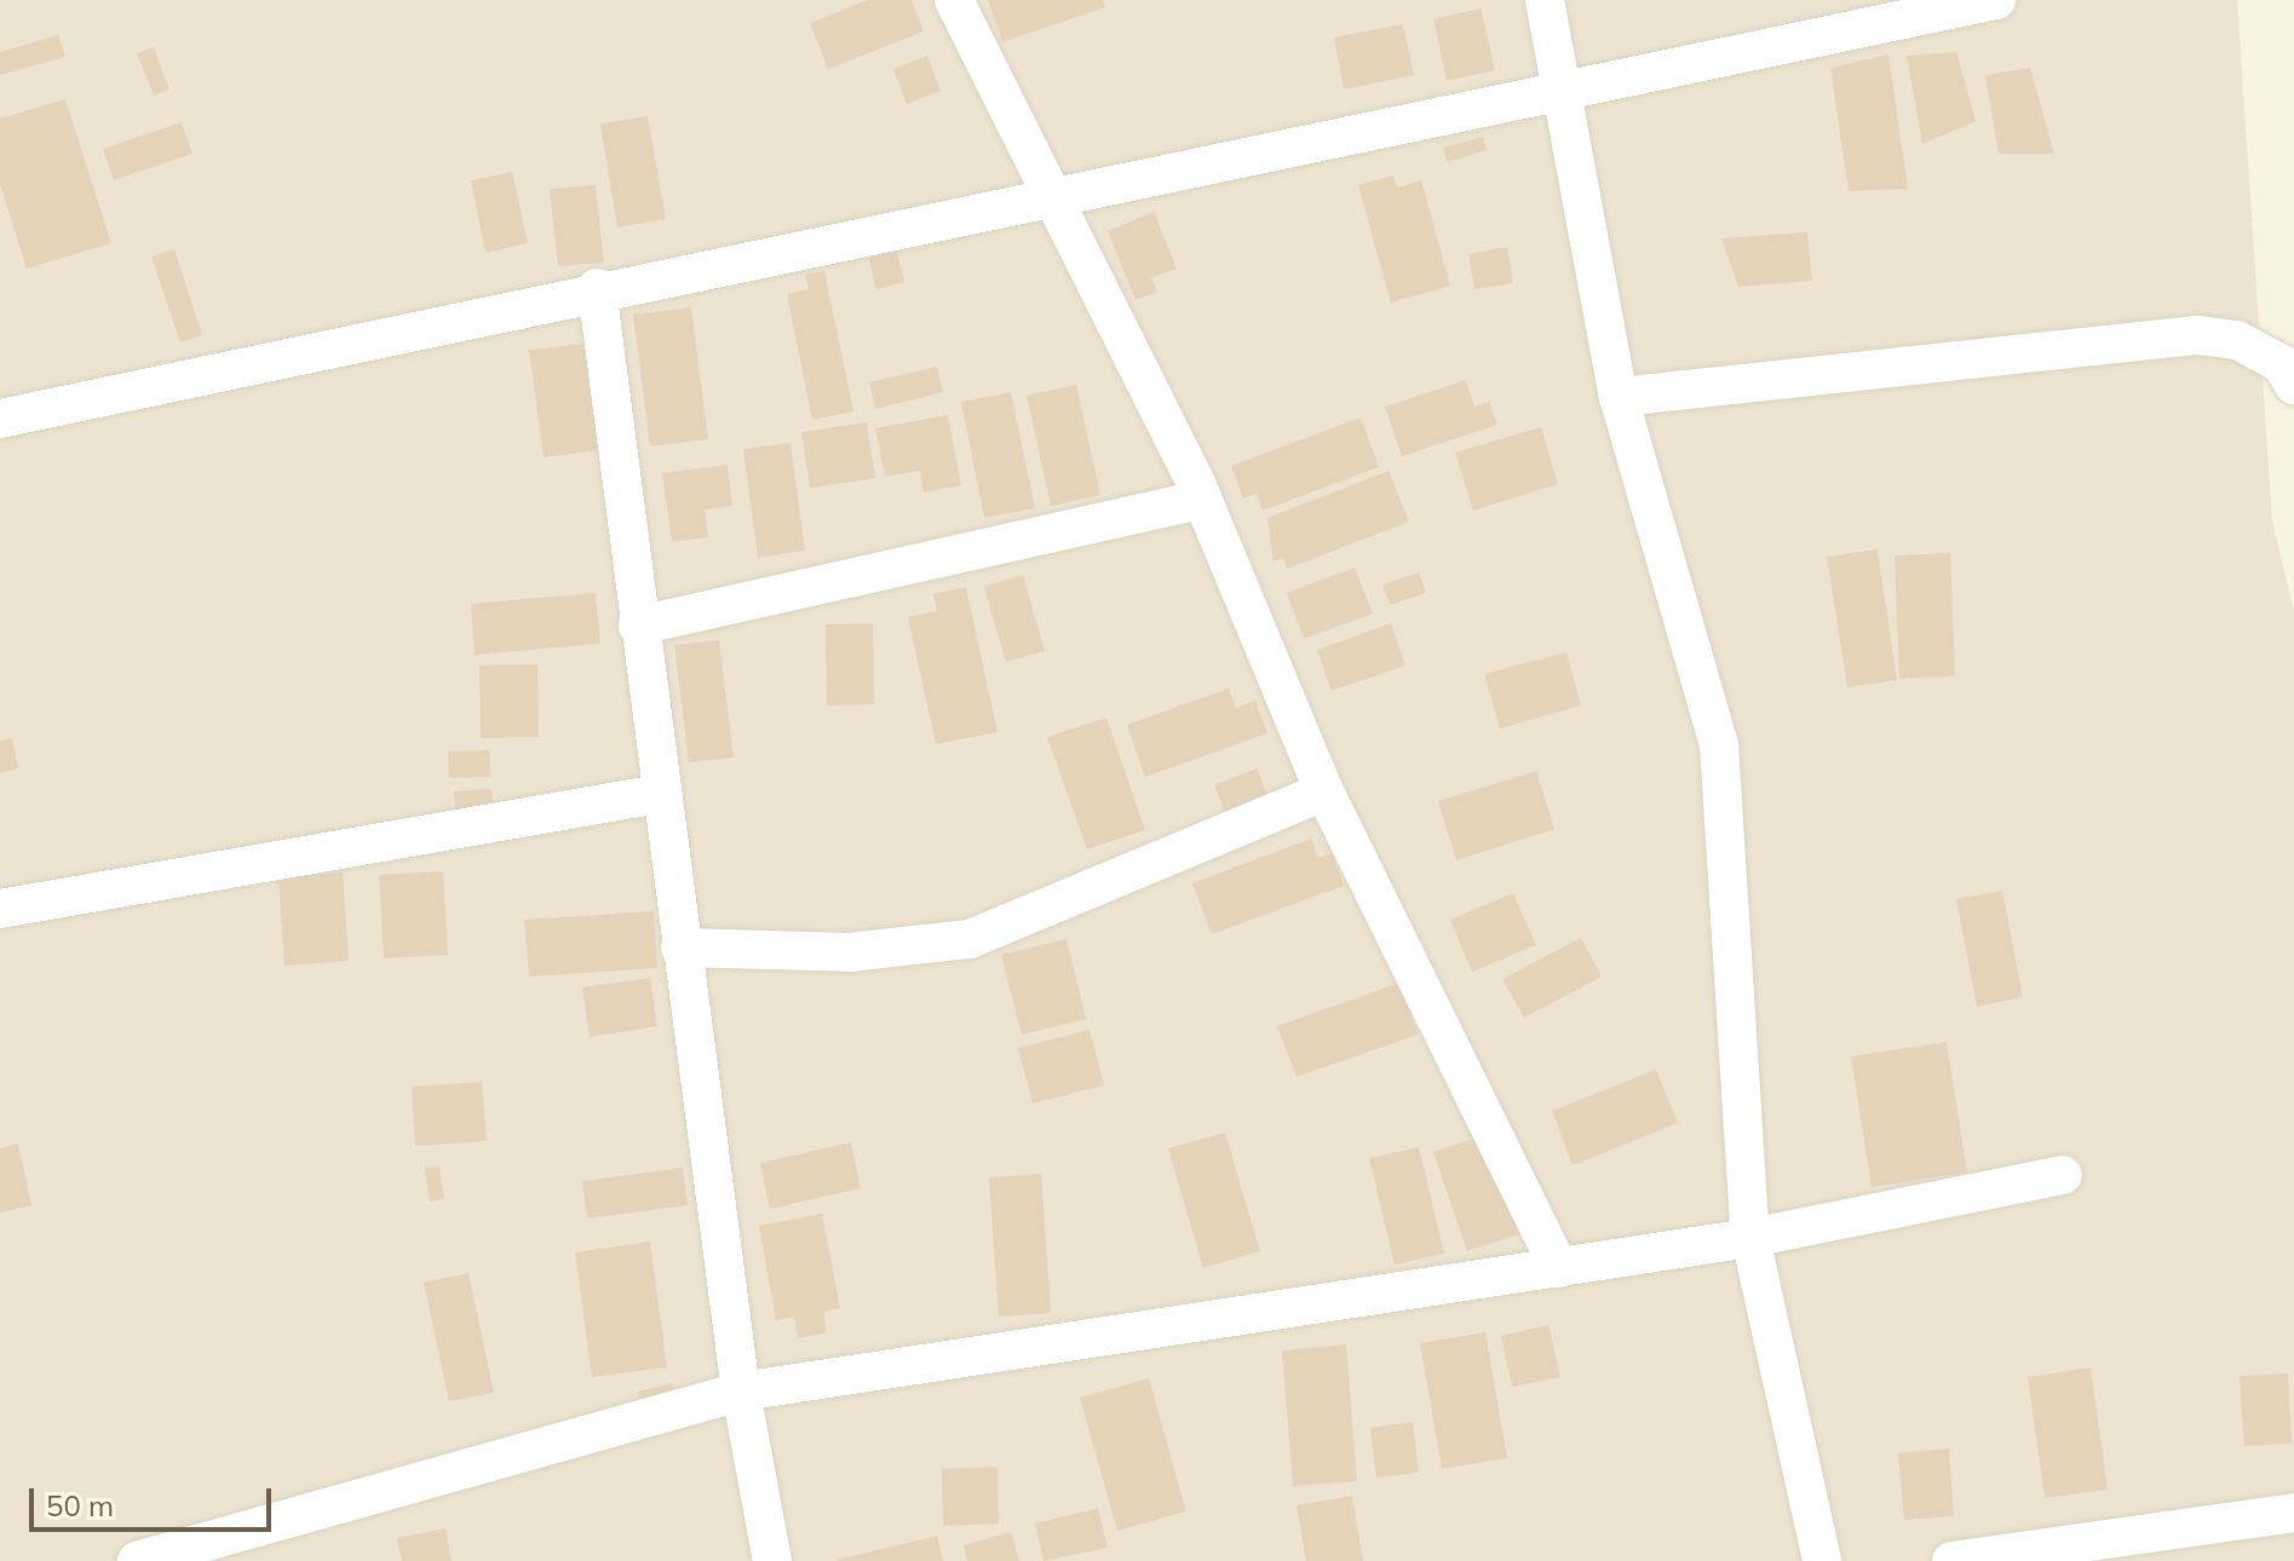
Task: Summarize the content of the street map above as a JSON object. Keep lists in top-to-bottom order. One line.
{"scale_bar":"50 m"}
